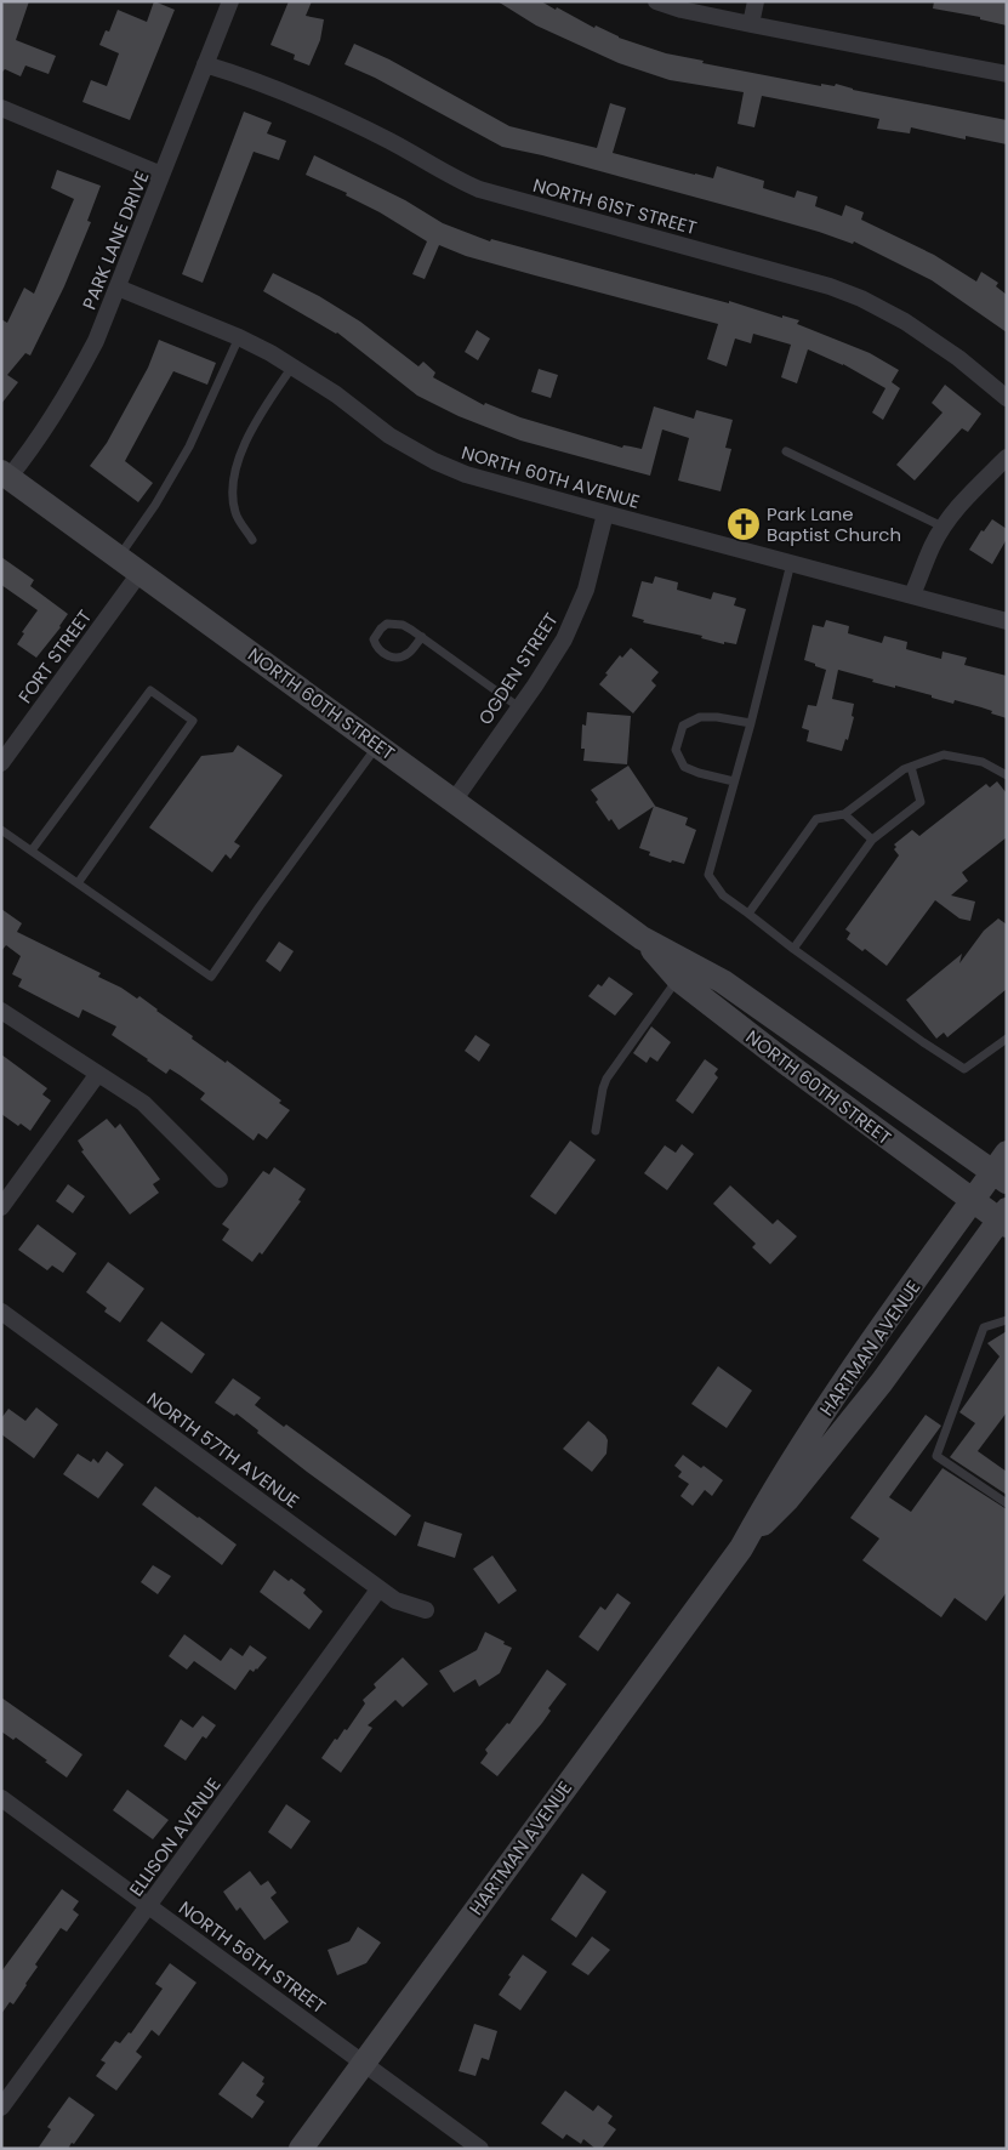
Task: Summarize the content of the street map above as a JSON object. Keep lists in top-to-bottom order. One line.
{"streets":{"main road":["NORTH 60TH STREET","HARTMAN AVENUE"],"street":["NORTH 61ST STREET","PARK LANE DRIVE","NORTH 60TH AVENUE","FORT STREET","OGDEN STREET","NORTH 57TH AVENUE","ELLISON AVENUE","NORTH 56TH STREET"]},"crossings":[["NORTH 61ST STREET","PARK LANE DRIVE"],["PARK LANE DRIVE","NORTH 60TH AVENUE"],["PARK LANE DRIVE","NORTH 60TH STREET"],["NORTH 60TH AVENUE","OGDEN STREET"],["FORT STREET","NORTH 60TH STREET"],["OGDEN STREET","NORTH 60TH STREET"],["NORTH 60TH STREET","HARTMAN AVENUE"],["HARTMAN AVENUE","NORTH 56TH STREET"],["NORTH 57TH AVENUE","ELLISON AVENUE"],["ELLISON AVENUE","NORTH 56TH STREET"]],"places":{"church":["Park Lane Baptist Church"]}}
